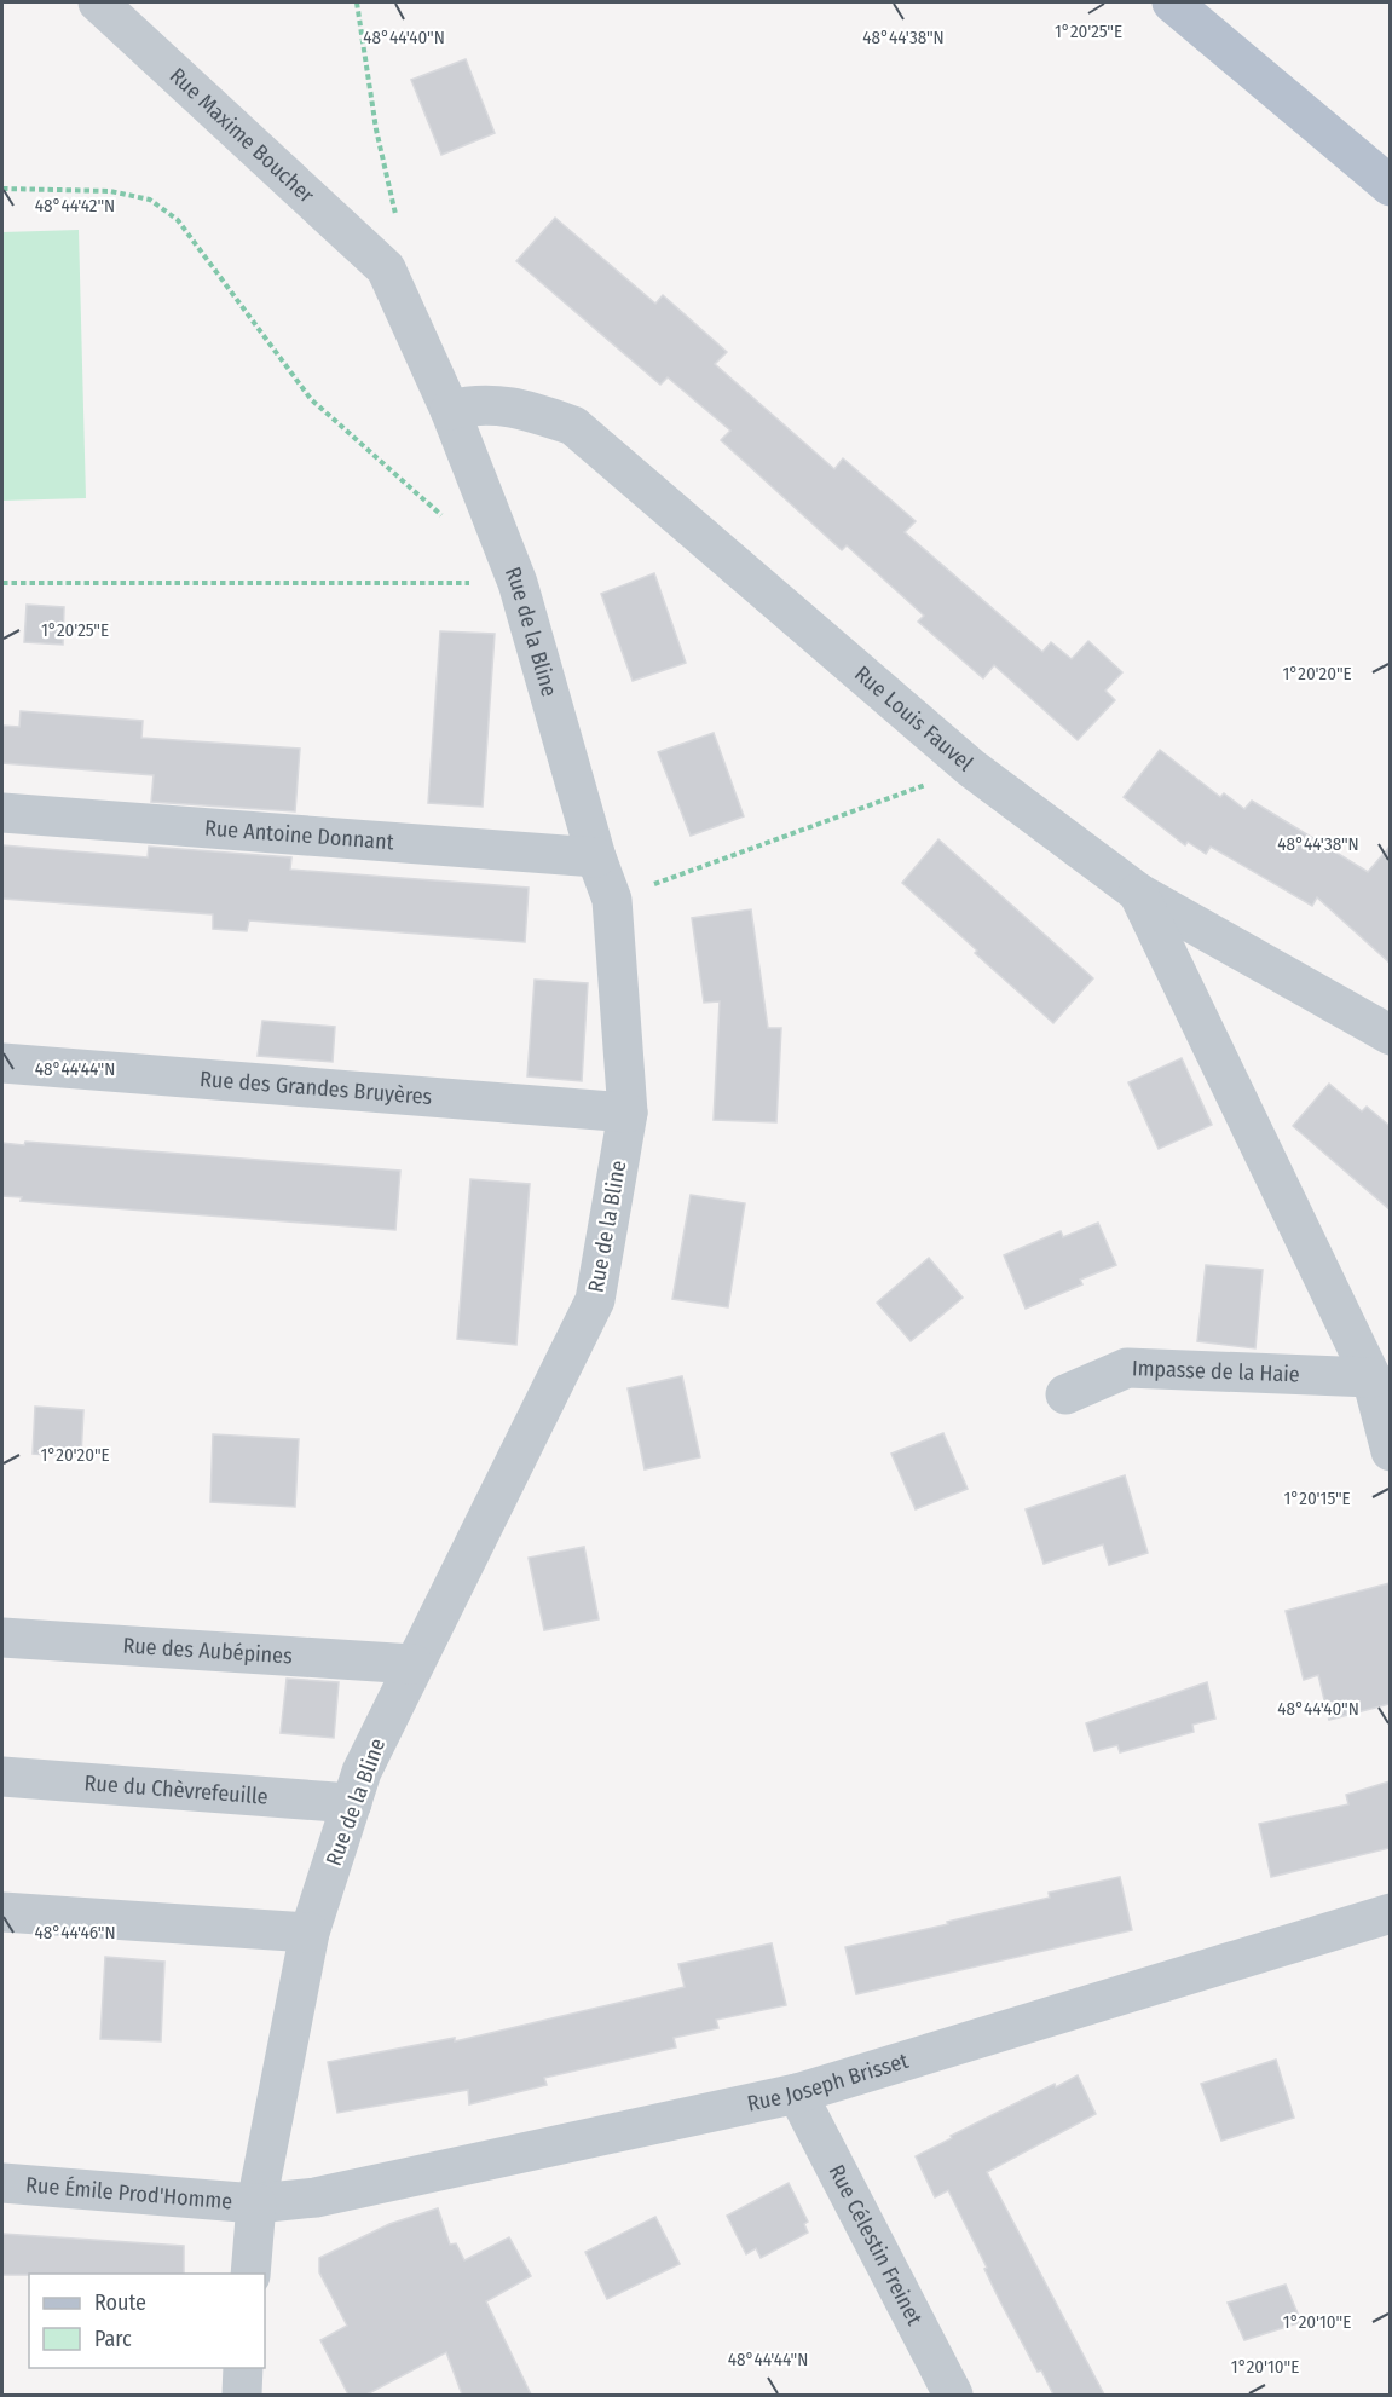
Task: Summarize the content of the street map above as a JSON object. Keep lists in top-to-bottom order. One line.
{"streets":{"street":["Rue Maxime Boucher","Rue de la Bline","Rue Louis Fauvel","Rue Antoine Donnant","Rue des Grandes Bruyères","Impasse de la Haie","Rue des Aubépines","Rue du Chèvrefeuille","Rue Joseph Brisset","Rue Émile Prod'Homme","Rue Célestin Freinet"]},"crossings":[["Rue Maxime Boucher","Rue de la Bline"],["Rue de la Bline","Rue Louis Fauvel"],["Rue de la Bline","Rue Antoine Donnant"],["Rue de la Bline","Rue des Grandes Bruyères"],["Rue de la Bline","Rue des Aubépines"],["Rue de la Bline","Rue du Chèvrefeuille"],["Rue de la Bline","Rue Joseph Brisset"],["Rue de la Bline","Rue Émile Prod'Homme"],["Rue Joseph Brisset","Rue Émile Prod'Homme"],["Rue Joseph Brisset","Rue Célestin Freinet"]],"legend":["Route","Parc"],"coordinates":["1°20'25\"E","48°44'40\"N","48°44'38\"N","48°44'42\"N","1°20'20\"E","48°44'44\"N","1°20'15\"E","48°44'46\"N","1°20'10\"E"]}
